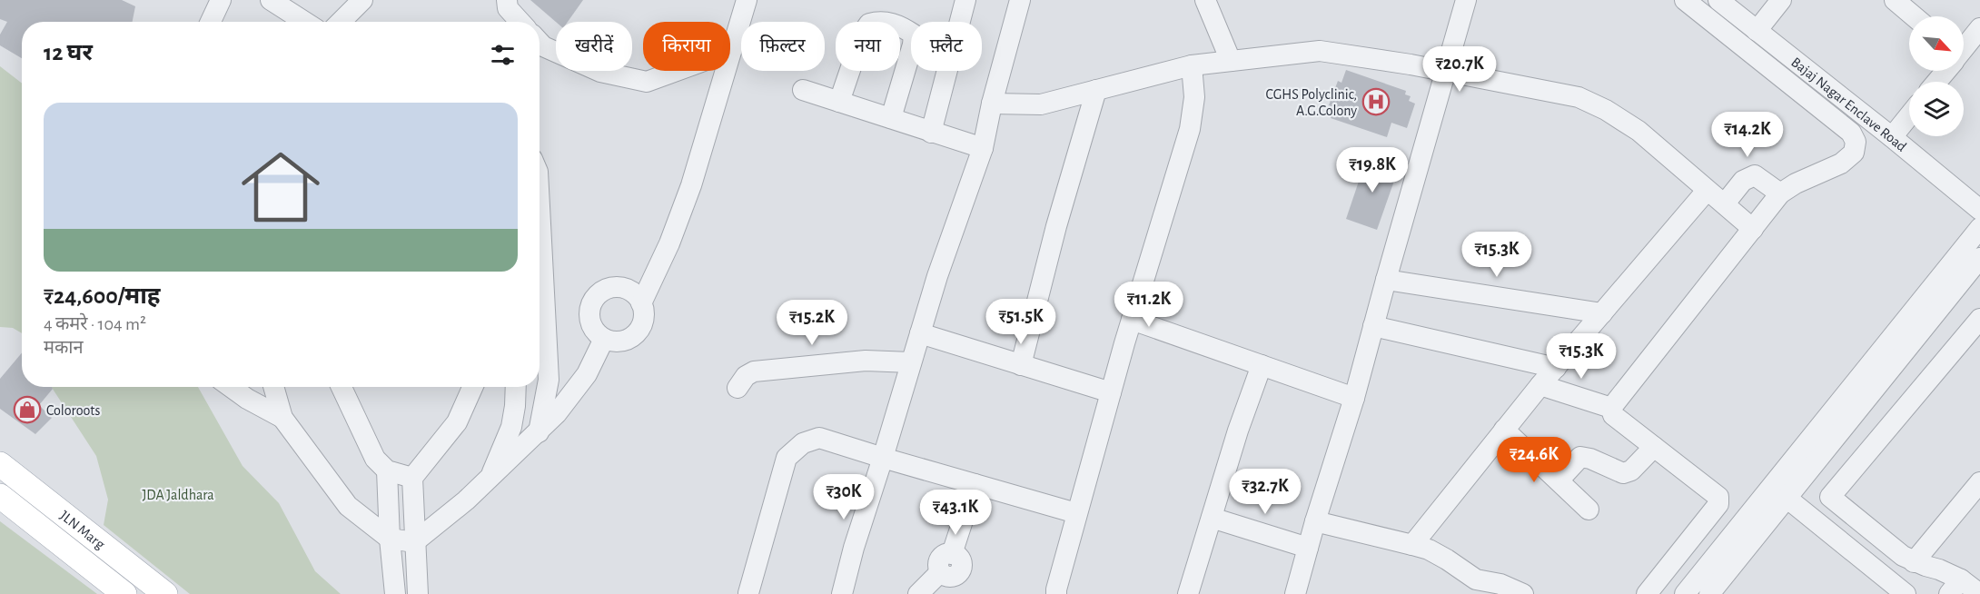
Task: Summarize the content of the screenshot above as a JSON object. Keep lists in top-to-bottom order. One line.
{"streets":{"main road":["JLN Marg"],"street":["Bajaj Nagar Enclave Road"]},"parks":["JDA Jaldhara"],"places":{"hospital":["CGHS Polyclinic, A.G.Colony"],"shop":["Coloroots"]},"north":"bottom right","page":{"chip":["खरीदें","किराया","फ़िल्टर","नया","फ़्लैट"],"heading":"12 घर","price":["₹20.7K","₹14.2K","₹19.8K","₹15.3K","₹11.2K","₹51.5K","₹15.2K","₹15.3K","₹24.6K","₹32.7K","₹30K","₹43.1K"],"list":[{"name":"₹24,600/माह","note":"4 कमरे · 104 m² · मकान"}]}}
